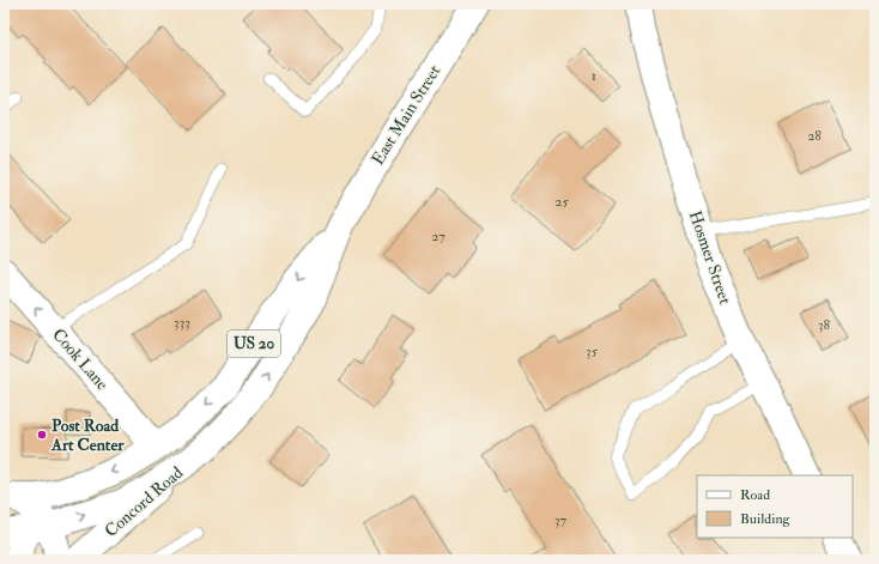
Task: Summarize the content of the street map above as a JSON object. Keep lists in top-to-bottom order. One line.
{"streets":{"main road":["East Main Street","Hosmer Street","US 20","Cook Lane","Concord Road"]},"crossings":[["East Main Street","US 20"],["East Main Street","Cook Lane"],["East Main Street","Concord Road"],["US 20","Cook Lane"],["US 20","Concord Road"]],"places":["Post Road Art Center"],"house_numbers":["1","28","25","27","333","38","35","37"],"legend":["Road","Building"]}
